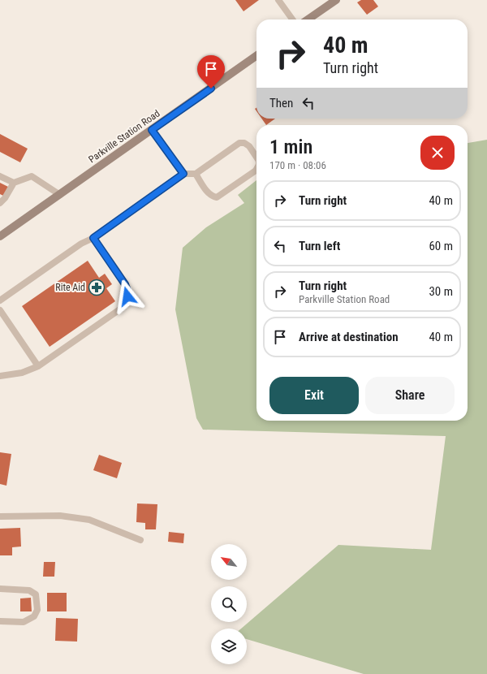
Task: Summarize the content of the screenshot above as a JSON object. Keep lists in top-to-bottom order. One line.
{"streets":{"main road":["Parkville Station Road"]},"places":{"pharmacy":["Rite Aid"]},"north":"top left","page":{"turn":["40 m","Turn right"],"then":"Then","heading":["1 min","170 m · 08:06"],"list":[{"name":"Turn right","value":"40 m"},{"name":"Turn left","value":"60 m"},{"name":"Turn right","note":"Parkville Station Road","value":"30 m"},{"name":"Arrive at destination","value":"40 m"}],"buttons":["Exit","Share"]}}
